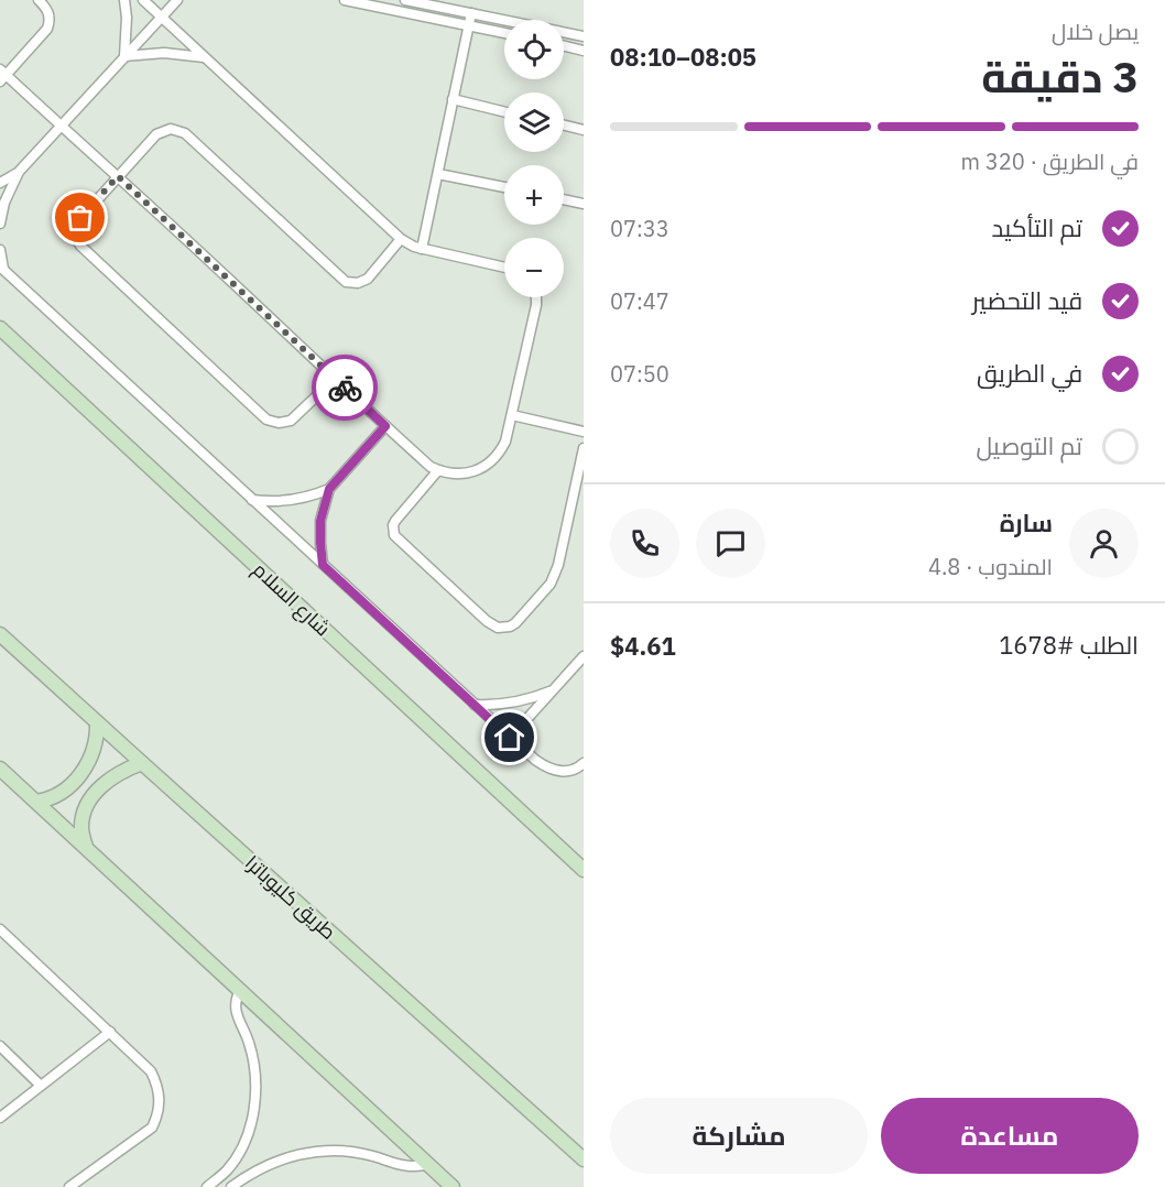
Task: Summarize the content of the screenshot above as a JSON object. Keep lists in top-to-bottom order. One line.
{"streets":{"main road":["شارع السلام","طريق كليوباترا"]},"page":{"heading":["3 دقيقة","يصل خلال","08:05–08:10"],"panel":["سارة","المندوب · 4.8","الطلب #1678","$4.61"],"map_buttons":["+","−"],"bar":"في الطريق · 320 m","list":[["تم التأكيد","07:33"],["قيد التحضير","07:47"],["في الطريق","07:50"],"تم التوصيل"],"buttons":["مساعدة","مشاركة"]}}
